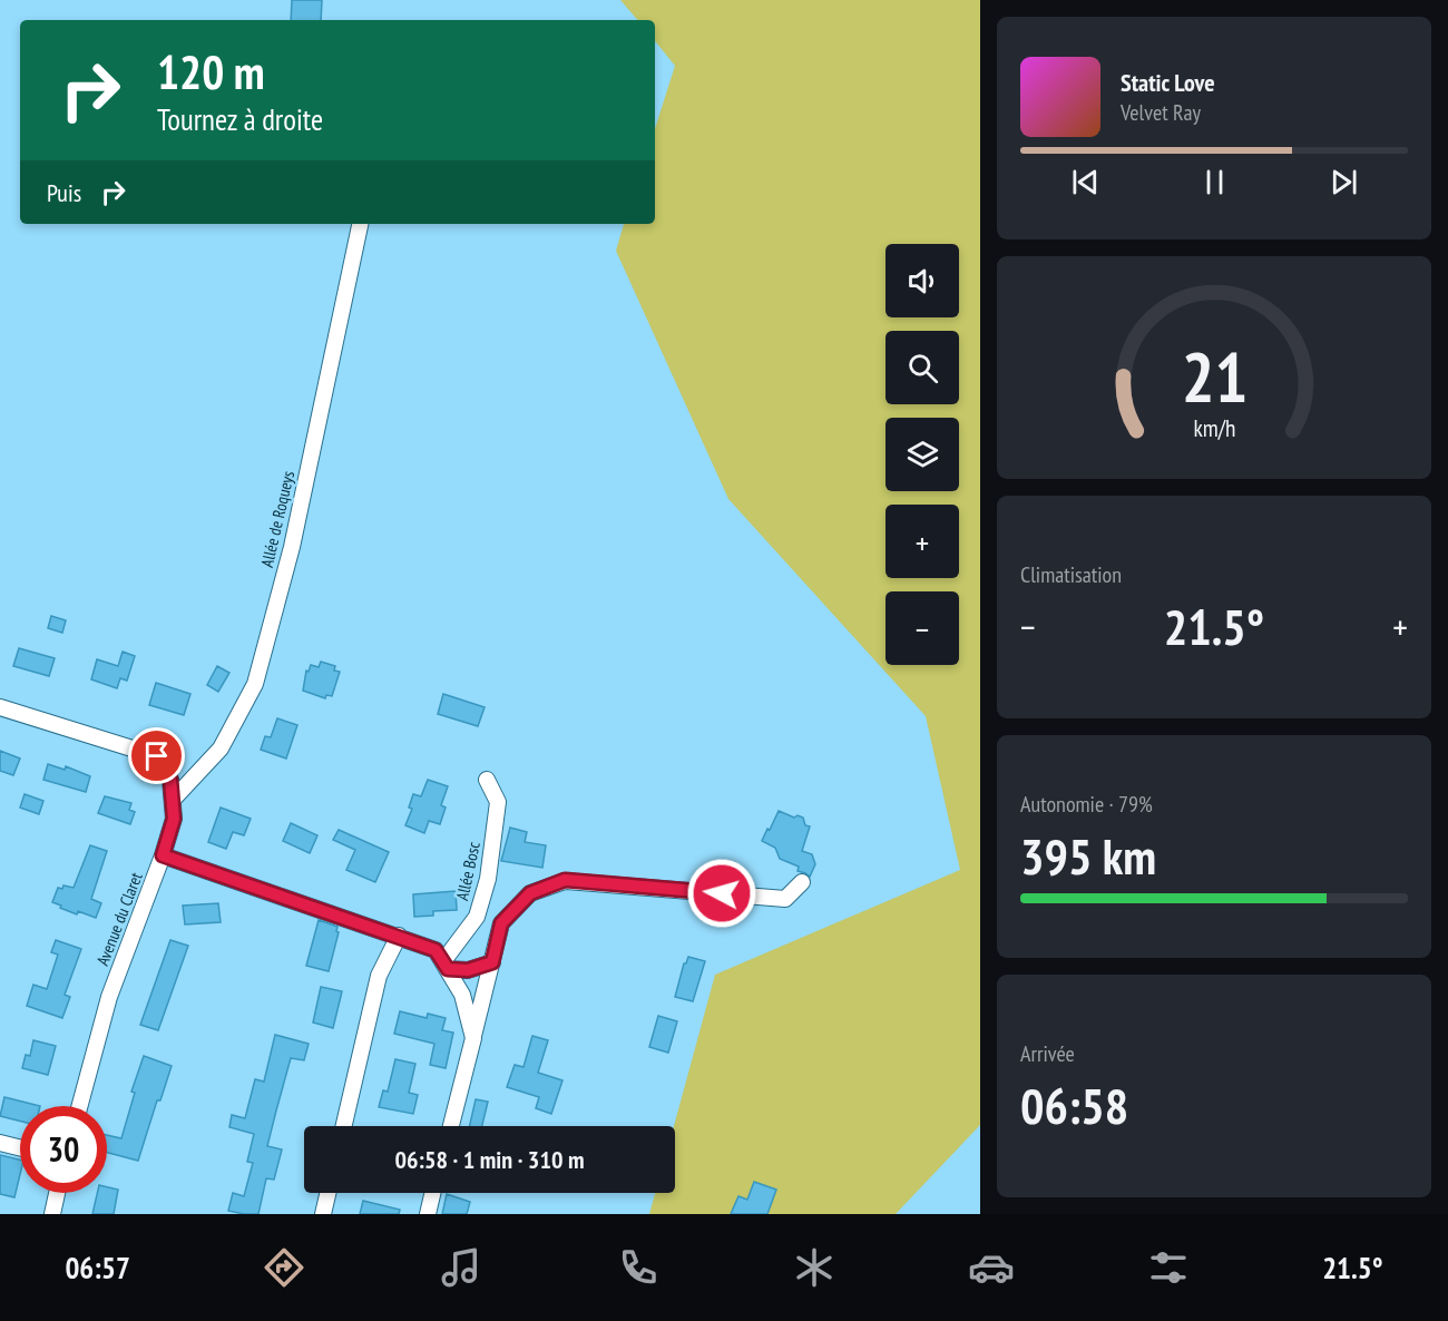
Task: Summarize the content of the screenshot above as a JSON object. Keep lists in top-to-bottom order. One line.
{"streets":{"street":["Allée de Roqueys","Allée Bosc","Avenue du Claret"]},"crossings":[["Allée de Roqueys","Avenue du Claret"]],"page":{"turn":["120 m","Tournez à droite"],"song":["Static Love","Velvet Ray"],"then":"Puis","map_buttons":["+","−"],"tile":["Climatisation",["Autonomie · 79%","395 km"],["Arrivée","06:58"]],"heat":["−","21.5°","+"],"limit":"30","trip":"06:58 · 1 min · 310 m","tabs":["06:57","21.5°"],"gauge":["21","km/h"]}}
